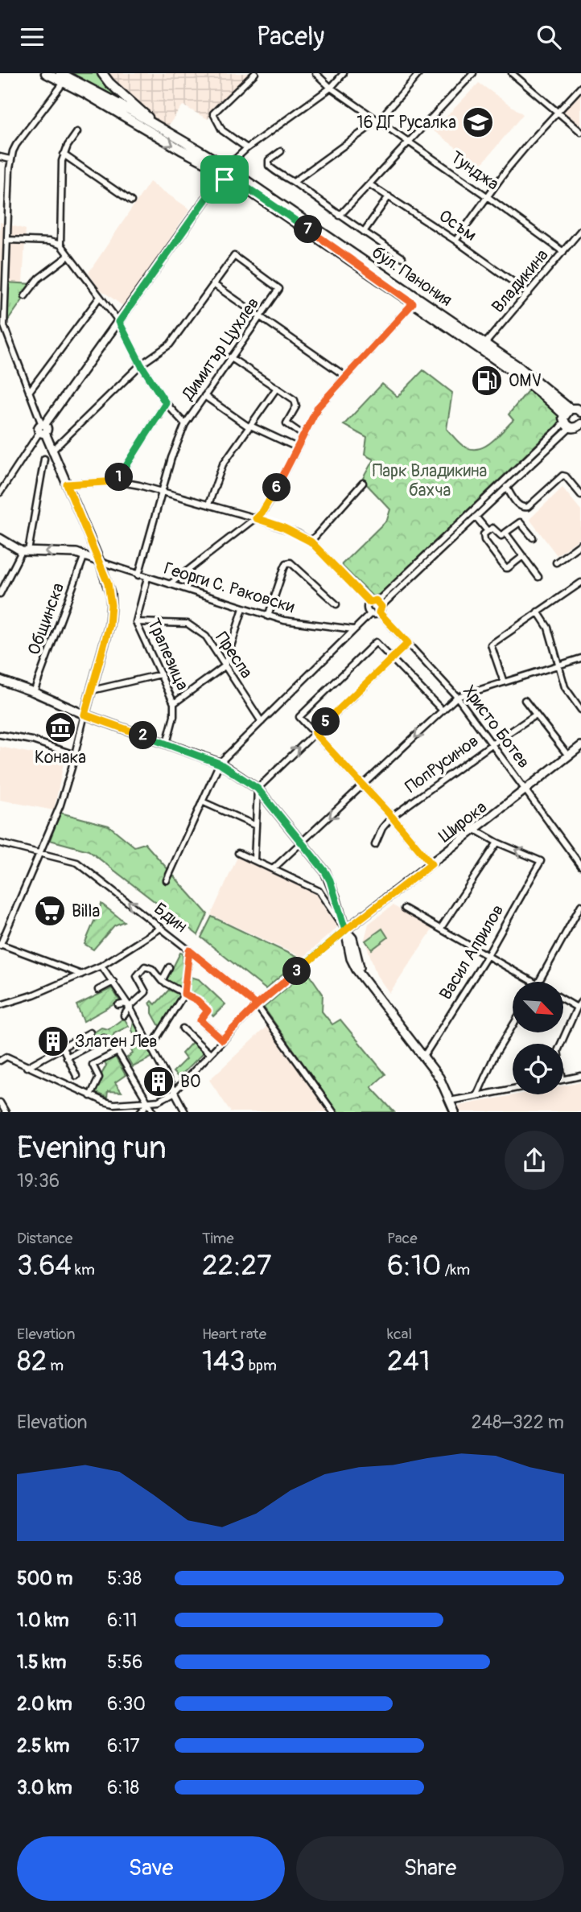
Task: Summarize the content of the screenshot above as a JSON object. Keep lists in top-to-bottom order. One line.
{"streets":{"main road":["бул. Панония"],"street":["Тунджа","Осъм","Владикина","Димитър Цухлев","Георги С. Раковски","Общинска","Трапезица","Преспа","Христо Ботев","ПопРусинов","Широка","Бдин","Васил Априлов"]},"crossings":[["Тунджа","Владикина"],["Осъм","Владикина"],["бул. Панония","Владикина"],["Георги С. Раковски","Трапезица"],["Трапезица","Преспа"],["Христо Ботев","ПопРусинов"],["Христо Ботев","Широка"]],"parks":["Парк Владикина бахча"],"places":{"school or university":["16 ДГ Русалка"],"fuel station":["OMV"],"museum":["Конака"],"supermarket":["Billa"],"building":["Златен Лев","ВО"]},"north":"bottom right","page":{"header":"Pacely","pins":["7","1","6","5","2","3"],"heading":["Evening run","19:36"],"stats":[["Distance","3.64 km"],["Time","22:27"],["Pace","6:10 /km"],["Elevation","82 m"],["Heart rate","143 bpm"],["kcal","241"]],"chart":["Elevation","248–322 m"],"list":[{"name":"500 m","note":"5:38"},{"name":"1.0 km","note":"6:11"},{"name":"1.5 km","note":"5:56"},{"name":"2.0 km","note":"6:30"},{"name":"2.5 km","note":"6:17"},{"name":"3.0 km","note":"6:18"}],"buttons":["Save","Share"]}}
